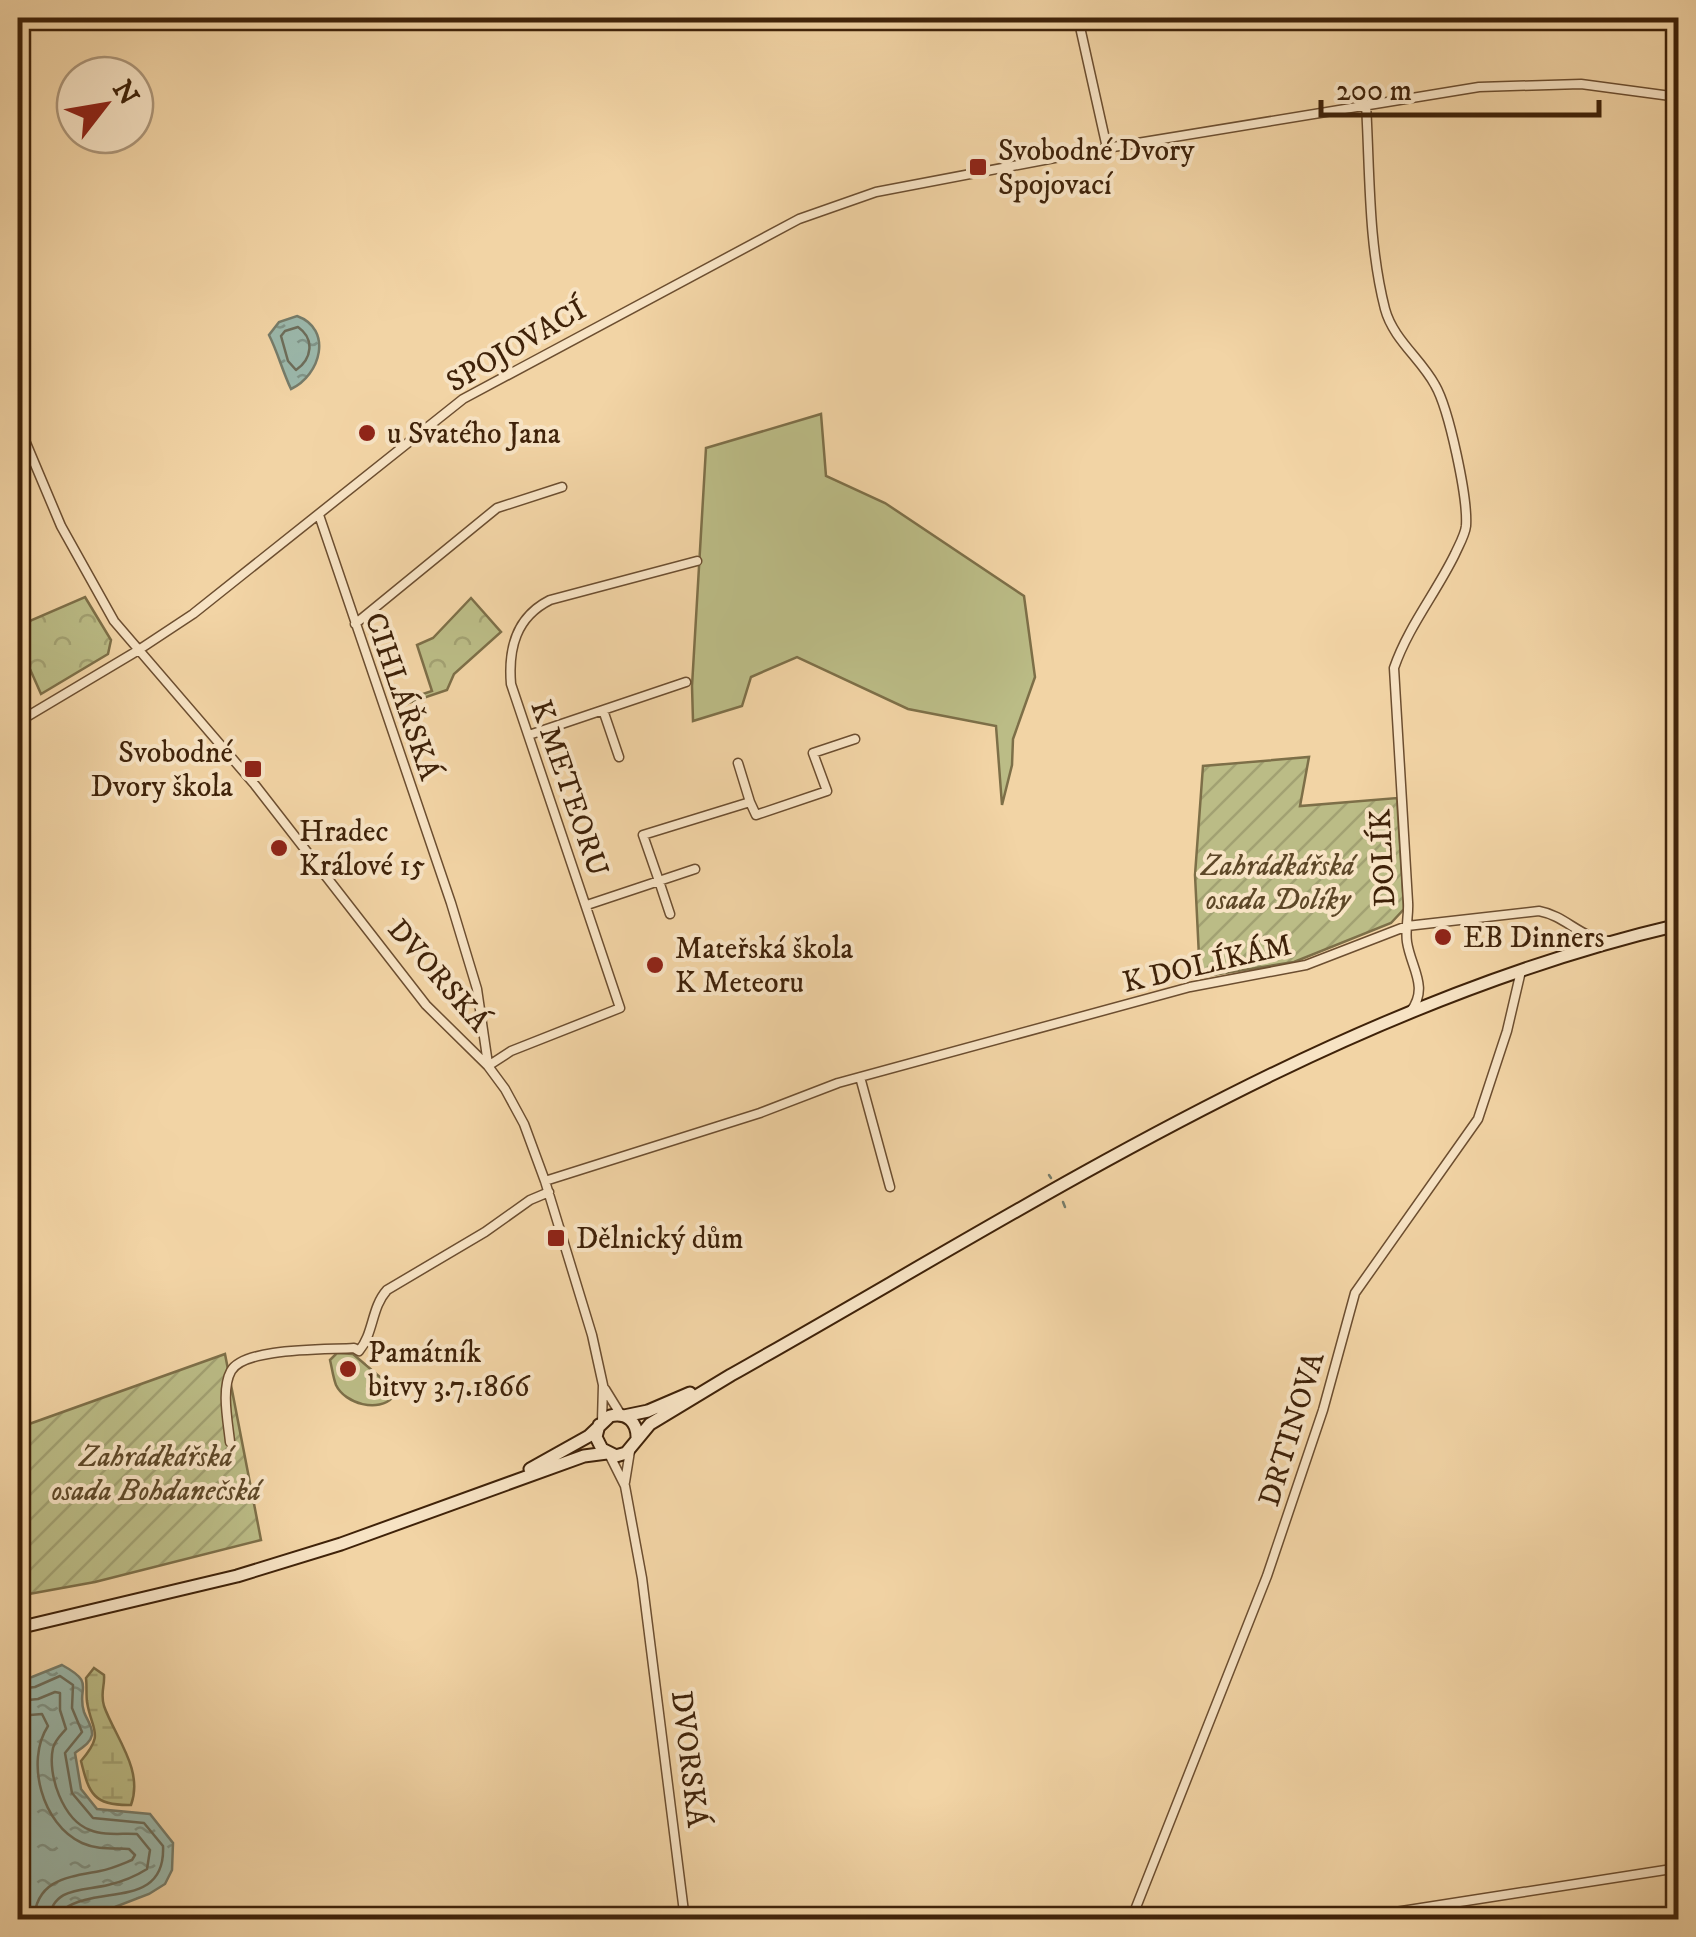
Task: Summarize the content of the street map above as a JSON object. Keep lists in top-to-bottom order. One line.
{"streets":{"main road":["DVORSKÁ"],"street":["SPOJOVACÍ","CIHLÁŘSKÁ","K METEORU","DOLÍK","K DOLÍKÁM","DRTINOVA"]},"crossings":[["SPOJOVACÍ","CIHLÁŘSKÁ"],["SPOJOVACÍ","DOLÍK"],["SPOJOVACÍ","DVORSKÁ"],["CIHLÁŘSKÁ","K METEORU"],["CIHLÁŘSKÁ","DVORSKÁ"],["K METEORU","DVORSKÁ"],["DOLÍK","K DOLÍKÁM"],["K DOLÍKÁM","DVORSKÁ"]],"parks":["Zahrádkářská osada Dolíky","Zahrádkářská osada Bohdanečská"],"places":{"transit":["Svobodné Dvory Spojovací","Svobodné Dvory škola","Dělnický dům"],"other":["u Svatého Jana","Hradec Králové 15","EB Dinners","Mateřská škola K Meteoru","Památník bitvy 3.7.1866"]},"scale_bar":"200 m","north":"top right"}
